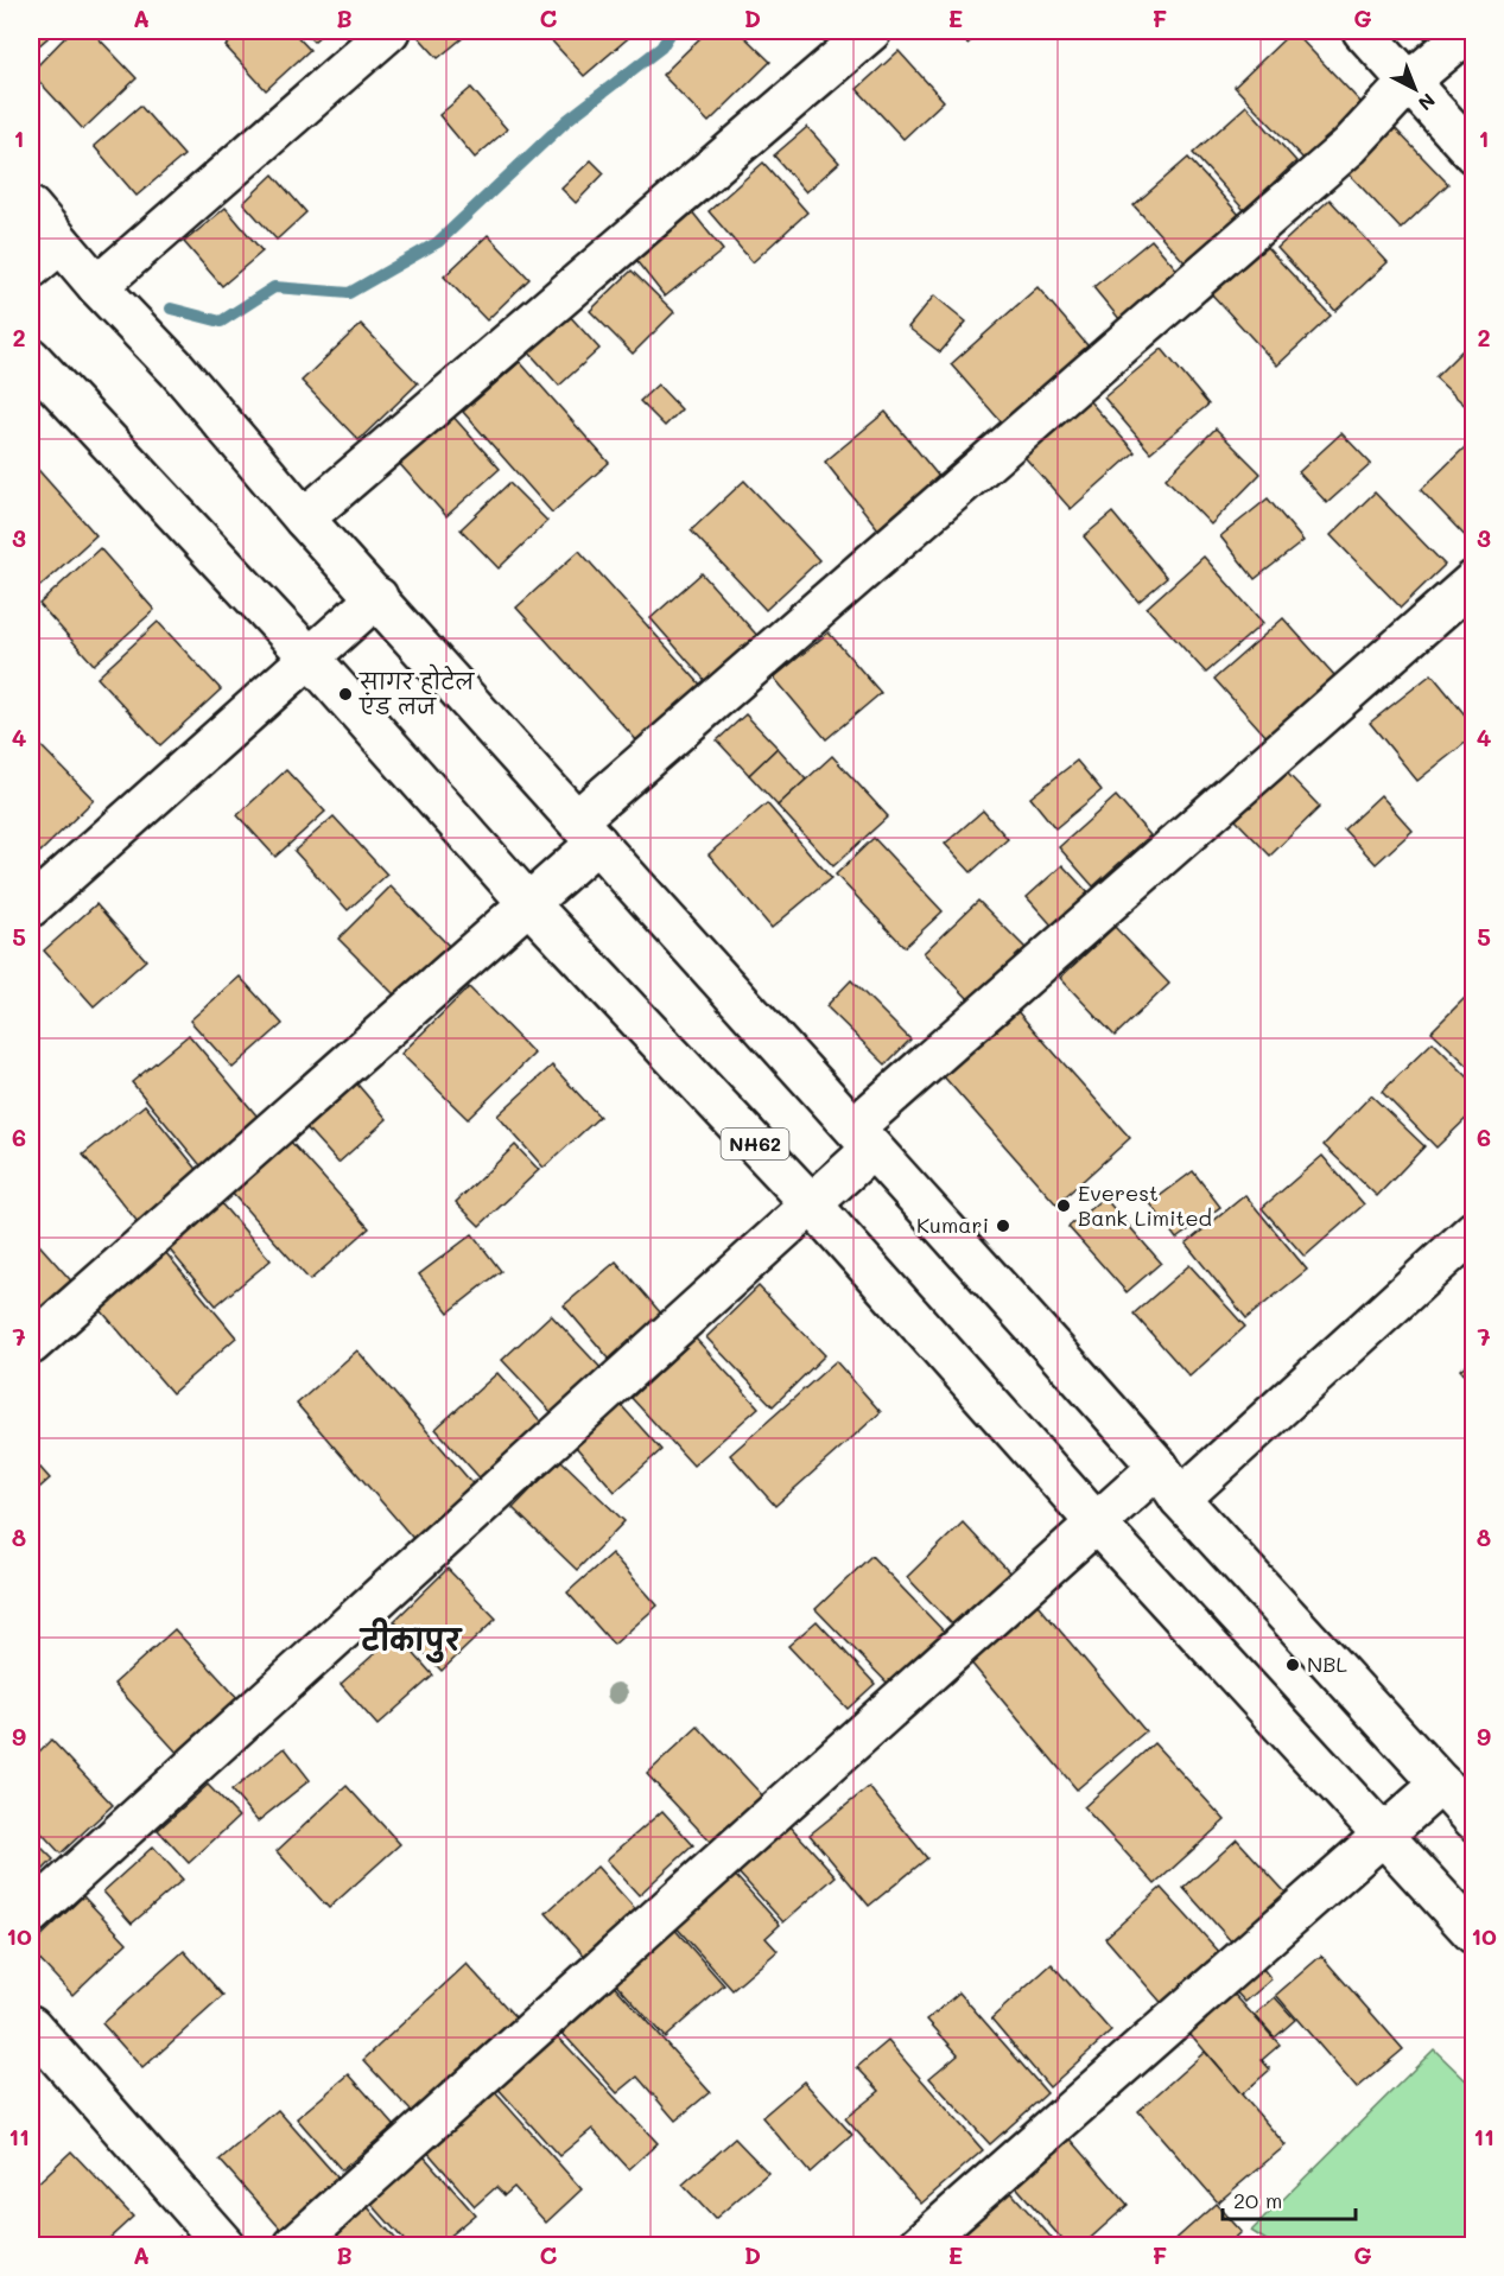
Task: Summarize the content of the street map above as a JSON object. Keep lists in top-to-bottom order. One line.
{"streets":{"street":["NH62"]},"districts":["टीकापुर"],"places":["सागर होटेल एंड लज","Everest Bank Limited","Kumari","NBL"],"scale_bar":"20 m","north":"bottom right","grid":{"columns":["A","B","C","D","E","F","G"],"rows":["1","2","3","4","5","6","7","8","9","10","11"]}}
